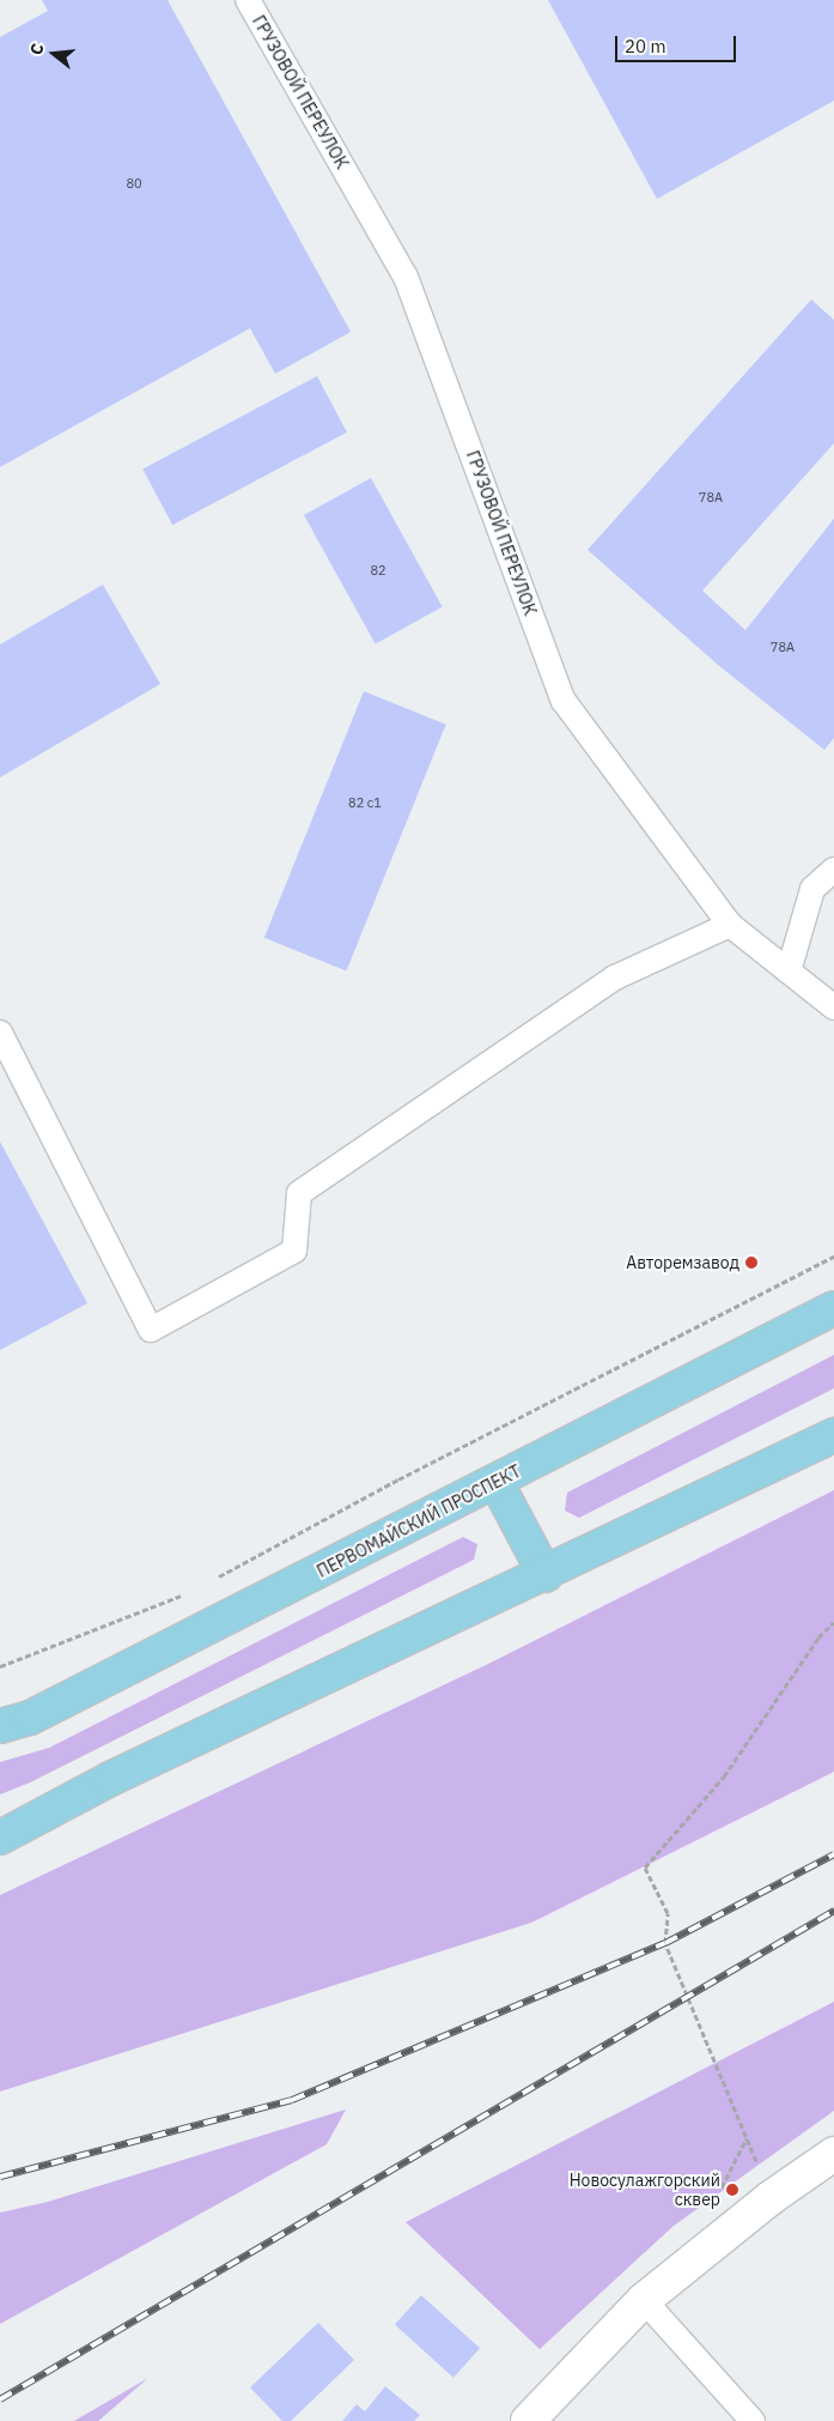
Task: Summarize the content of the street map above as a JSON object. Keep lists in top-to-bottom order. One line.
{"streets":{"main road":["ПЕРВОМАЙСКИЙ ПРОСПЕКТ"],"lane":["ГРУЗОВОЙ ПЕРЕУЛОК"]},"places":["Авторемзавод","Новосулажгорский сквер"],"house_numbers":["80","78А","82","78А","82 с1"],"scale_bar":"20 m","north":"left"}
